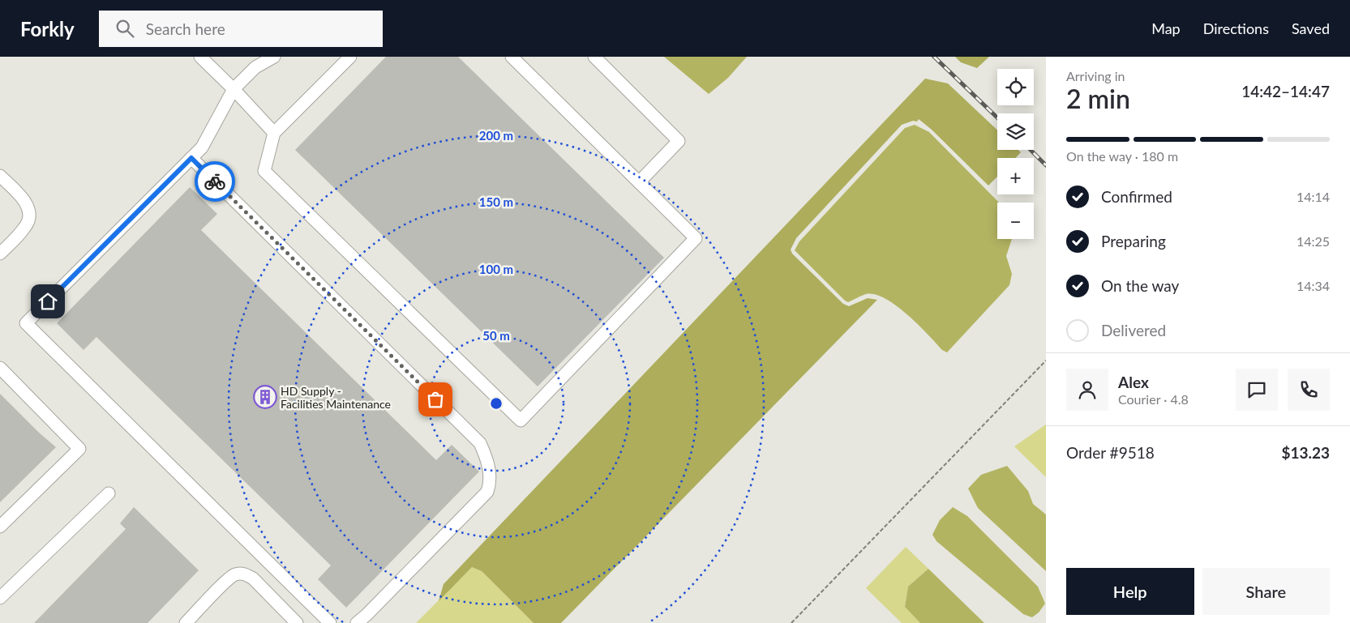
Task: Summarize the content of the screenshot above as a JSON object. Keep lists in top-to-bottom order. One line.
{"places":{"building":["HD Supply - Facilities Maintenance"]},"page":{"header":"Forkly","search":"Search here","nav":["Map","Directions","Saved"],"heading":["2 min","Arriving in","14:42–14:47"],"panel":["Alex","Courier · 4.8","Order #9518","$13.23"],"map_buttons":["+","−"],"bar":"On the way · 180 m","list":[["Confirmed","14:14"],["Preparing","14:25"],["On the way","14:34"],"Delivered"],"buttons":["Help","Share"]},"rings":["200 m","150 m","100 m","50 m"]}
